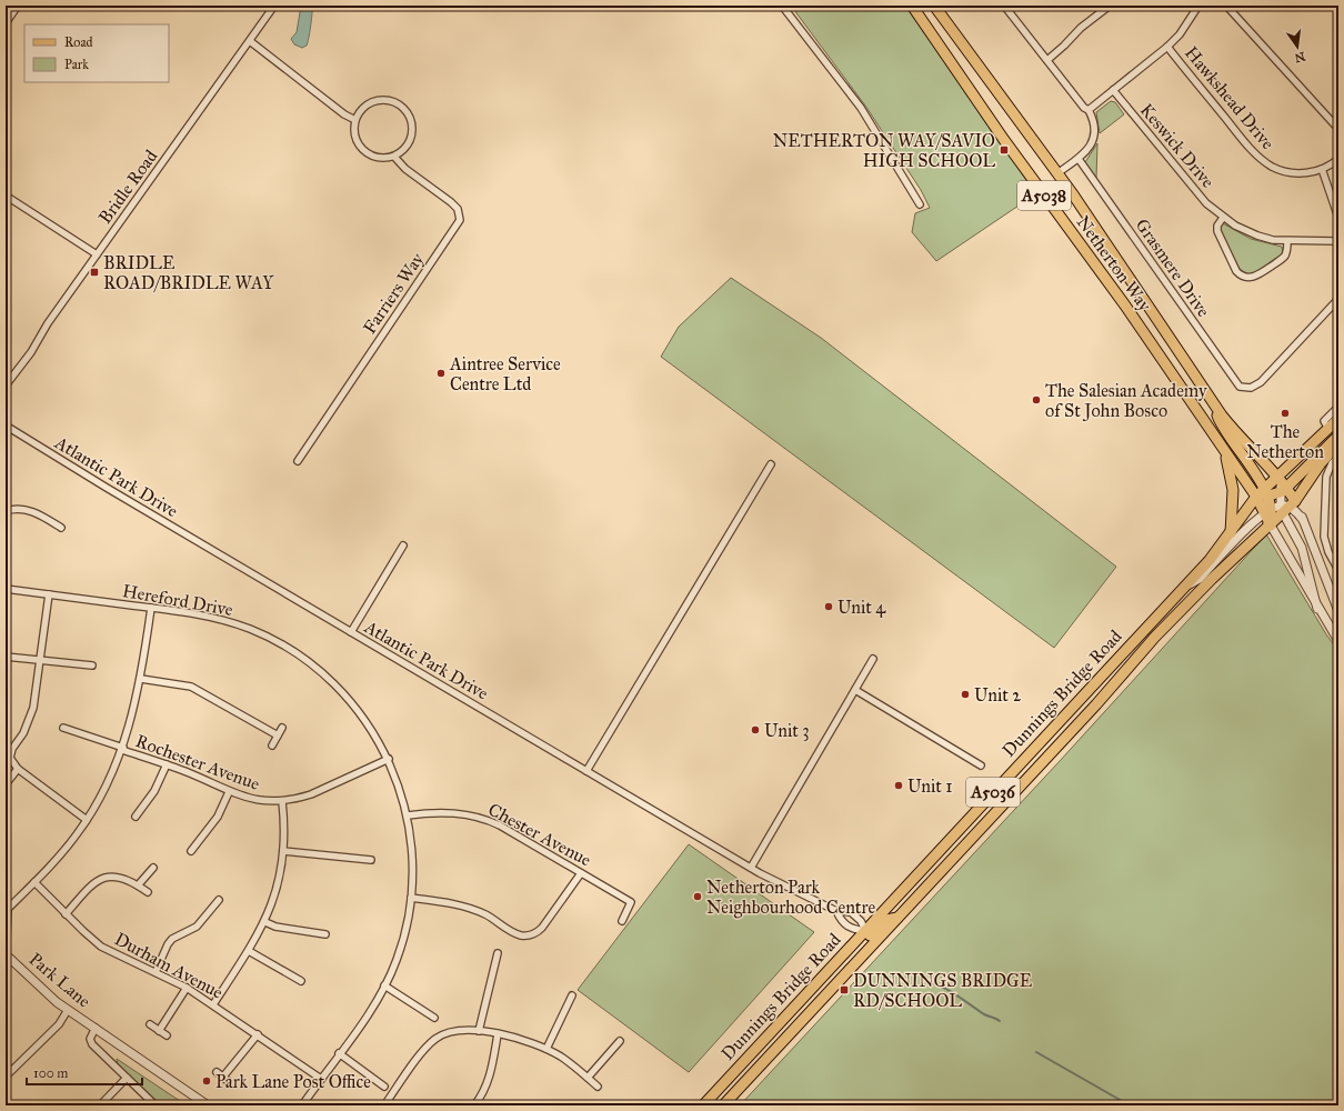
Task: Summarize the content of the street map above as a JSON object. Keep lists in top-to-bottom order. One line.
{"streets":{"main road":["A5038","Netherton Way","Dunnings Bridge Road","A5036"],"street":["Hawkshead Drive","Keswick Drive","Bridle Road","Grasmere Drive","Farriers Way","Atlantic Park Drive","Hereford Drive","Rochester Avenue","Chester Avenue","Durham Avenue","Park Lane"]},"crossings":[["Netherton Way","Dunnings Bridge Road"],["Netherton Way","A5036"],["Atlantic Park Drive","Dunnings Bridge Road"],["Hereford Drive","Rochester Avenue"],["Hereford Drive","Chester Avenue"],["Hereford Drive","Durham Avenue"],["Dunnings Bridge Road","A5036"]],"places":{"transit":["NETHERTON WAY/SAVIO HIGH SCHOOL","BRIDLE ROAD/BRIDLE WAY","DUNNINGS BRIDGE RD/SCHOOL"],"other":["Aintree Service Centre Ltd","The Salesian Academy of St John Bosco","The Netherton","Unit 4","Unit 2","Unit 3","Unit 1","Netherton Park Neighbourhood Centre","Park Lane Post Office"]},"legend":["Road","Park"],"scale_bar":"100 m","north":"bottom"}
